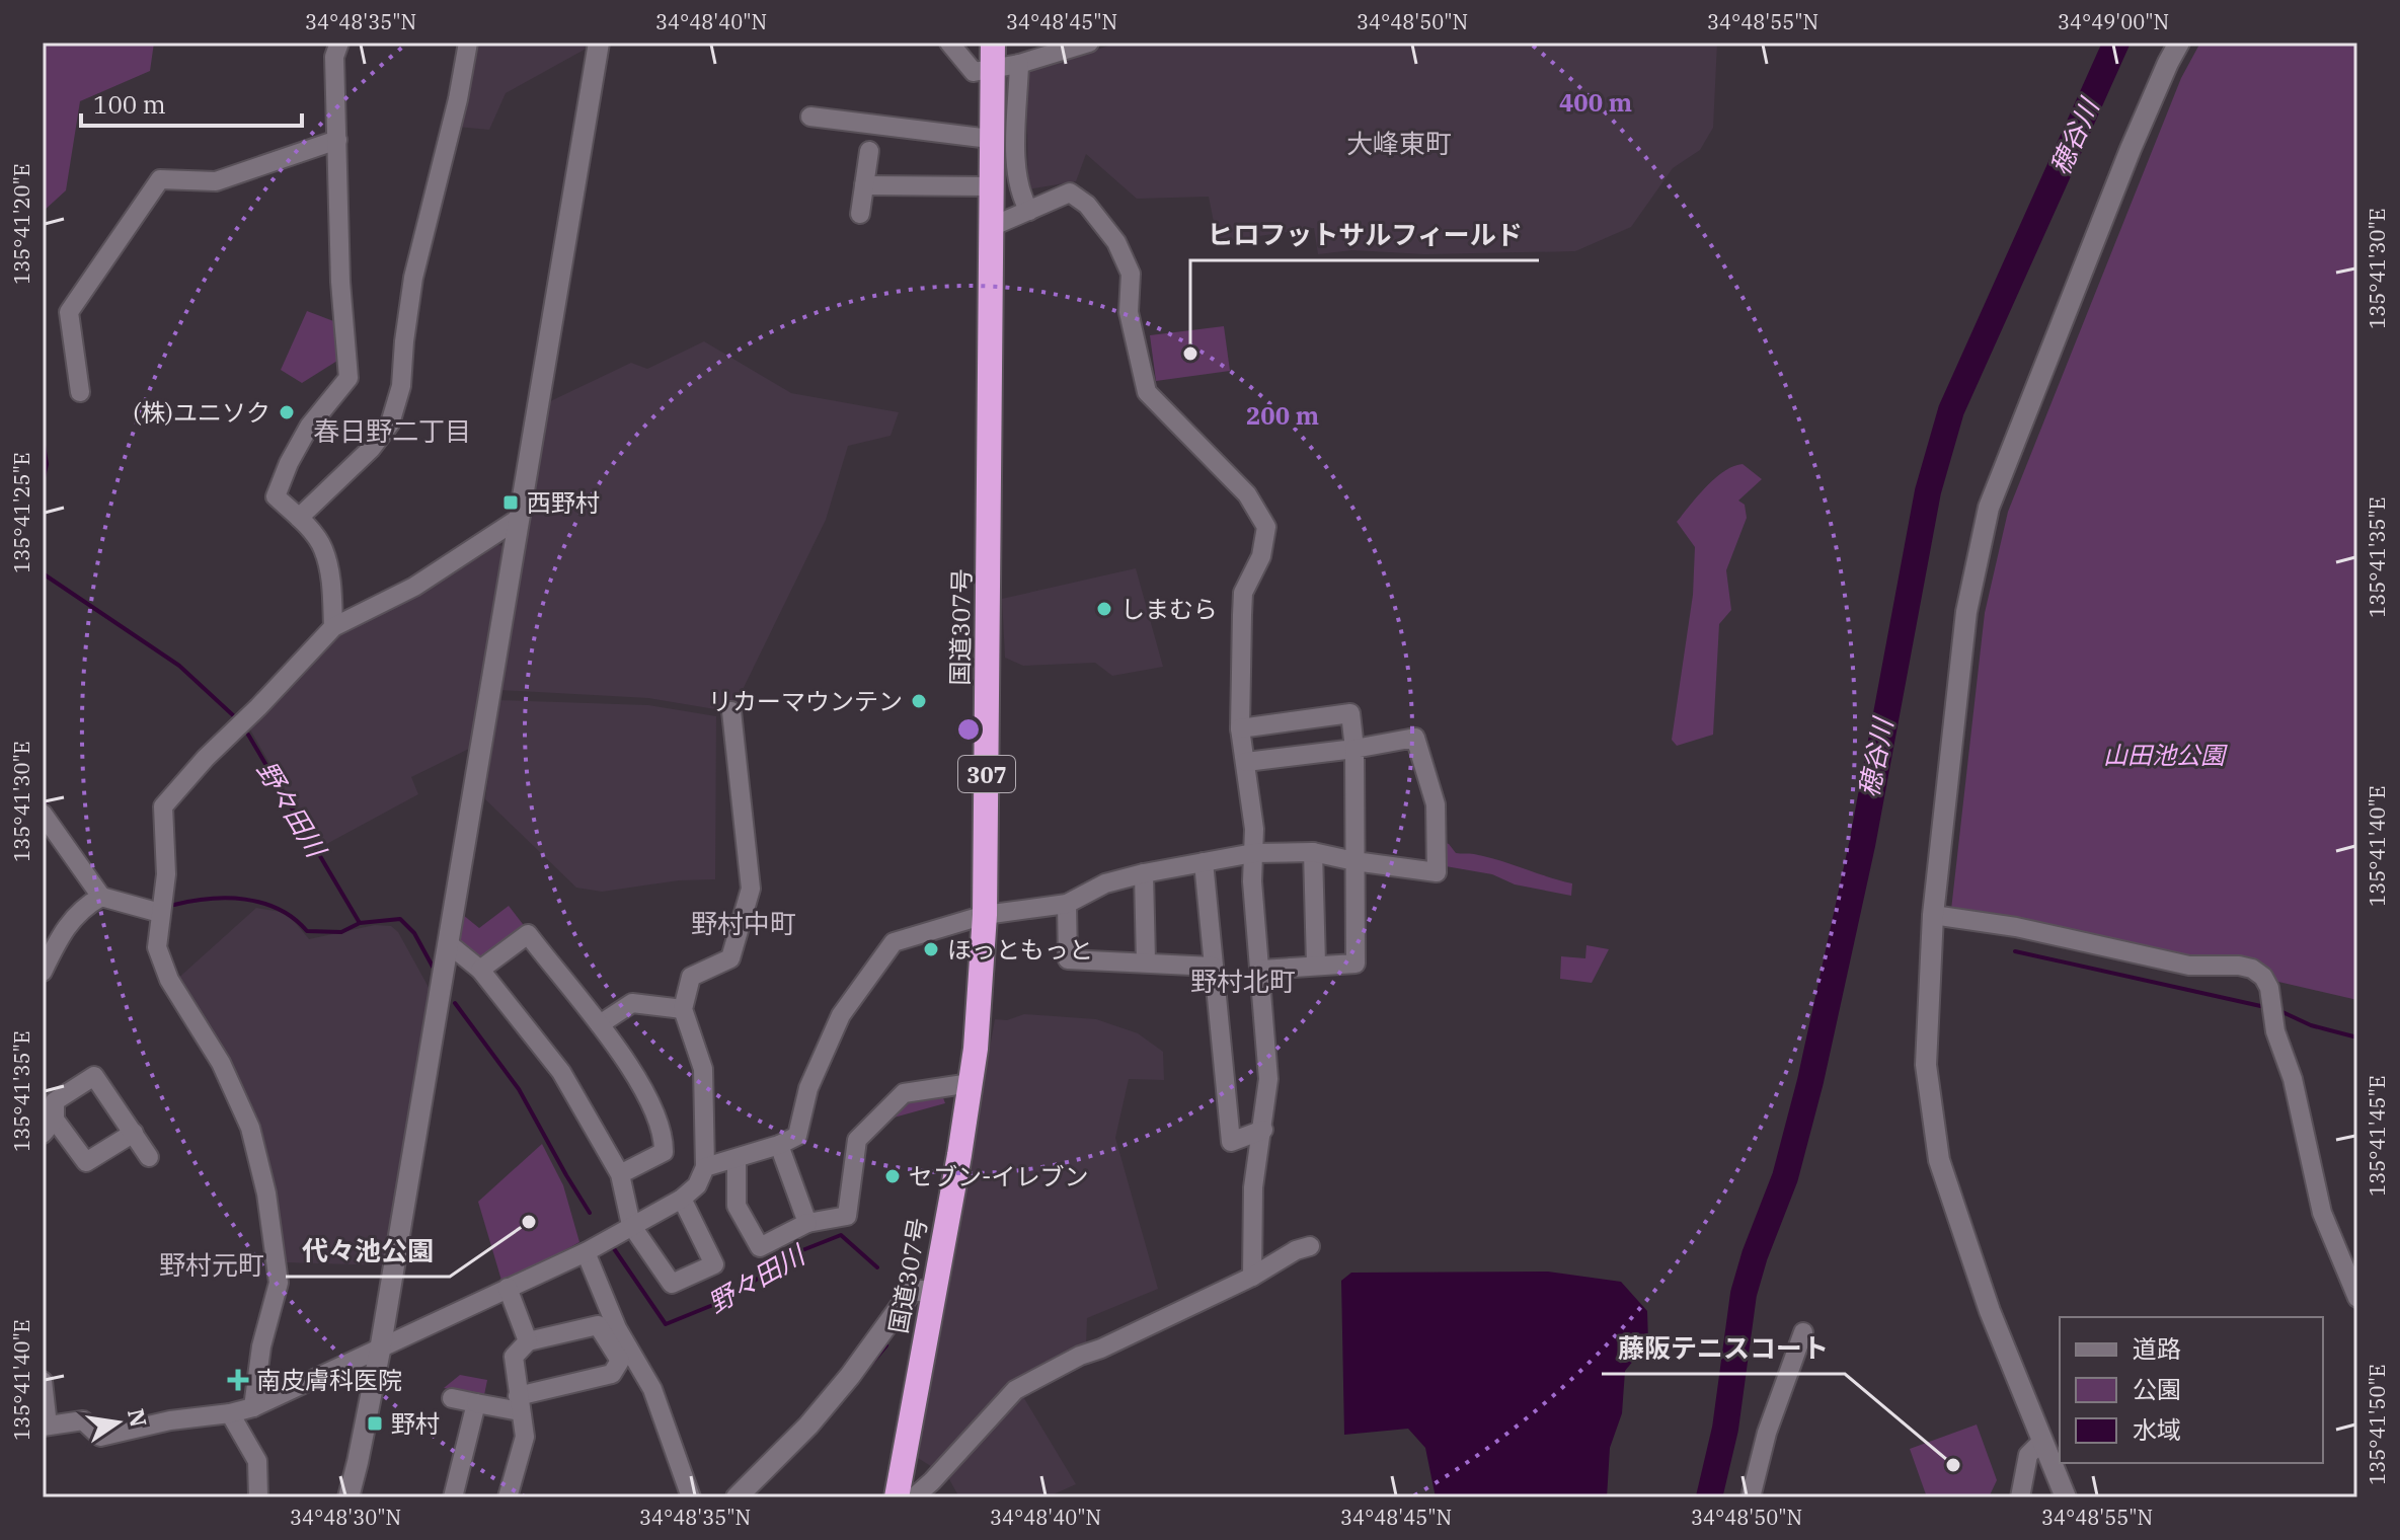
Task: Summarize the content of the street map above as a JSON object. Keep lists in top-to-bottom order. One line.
{"streets":{"highway":["国道307号","307"]},"districts":["大峰東町","春日野二丁目","野村中町","野村北町","野村元町"],"water":["穂谷川","野々田川"],"parks":["山田池公園"],"places":{"other":["ヒロフットサルフィールド","(株)ユニソク","しまむら","リカーマウンテン","ほっともっと","セブン-イレブン","代々池公園","藤阪テニスコート"],"transit":["西野村","野村"],"health":["南皮膚科医院"]},"legend":["道路","公園","水域"],"scale_bar":"100 m","north":"right","coordinates":["34°48'35\"N","34°48'40\"N","34°48'45\"N","34°48'50\"N","34°48'55\"N","34°49'00\"N","135°41'20\"E","135°41'30\"E","135°41'25\"E","135°41'35\"E","135°41'40\"E","135°41'45\"E","135°41'50\"E","34°48'30\"N"],"rings":["400 m","200 m"]}
